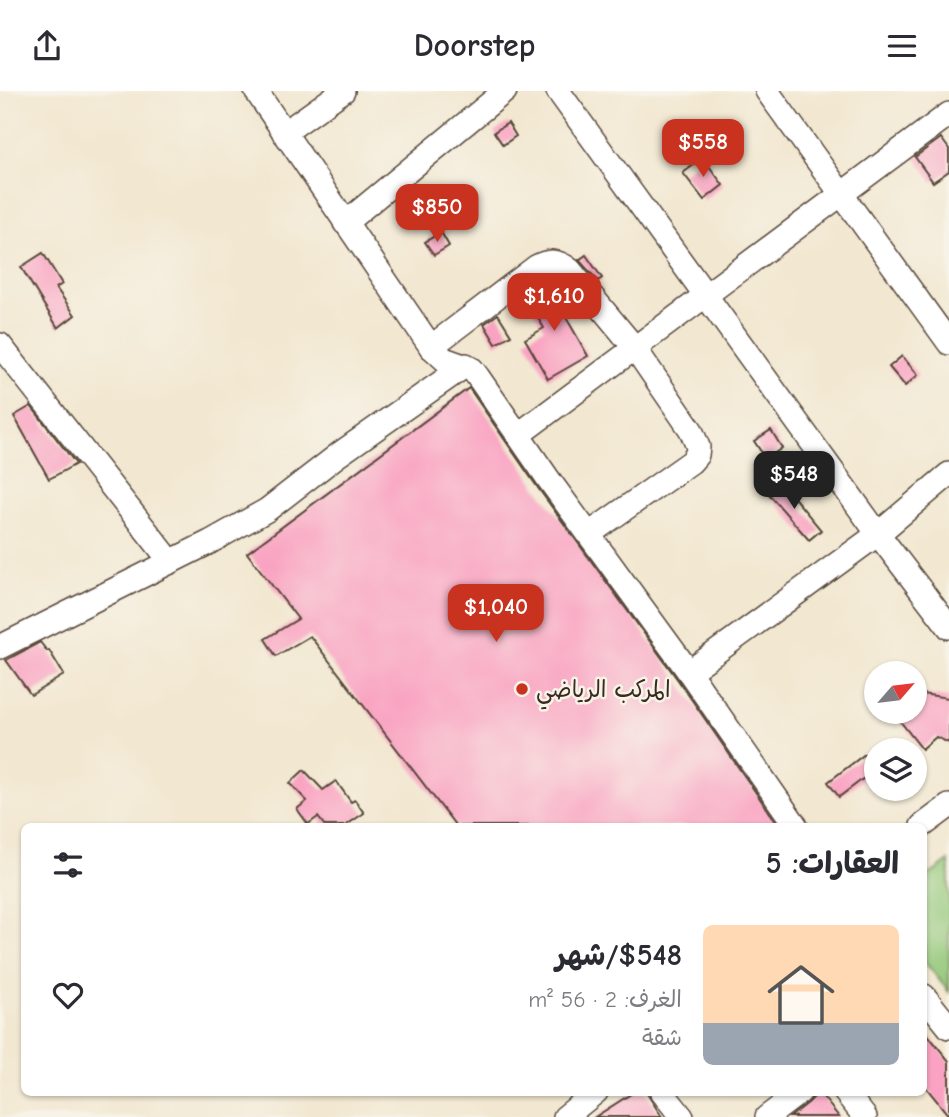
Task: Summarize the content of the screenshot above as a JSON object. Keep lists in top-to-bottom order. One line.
{"places":["المركب الرياضي"],"north":"top right","page":{"header":"Doorstep","price":["$558","$850","$1,610","$548","$1,040"],"heading":"العقارات: 5","list":[{"name":"$548/شهر","note":"الغرف: 2 · 56 m² · شقة"}]}}
